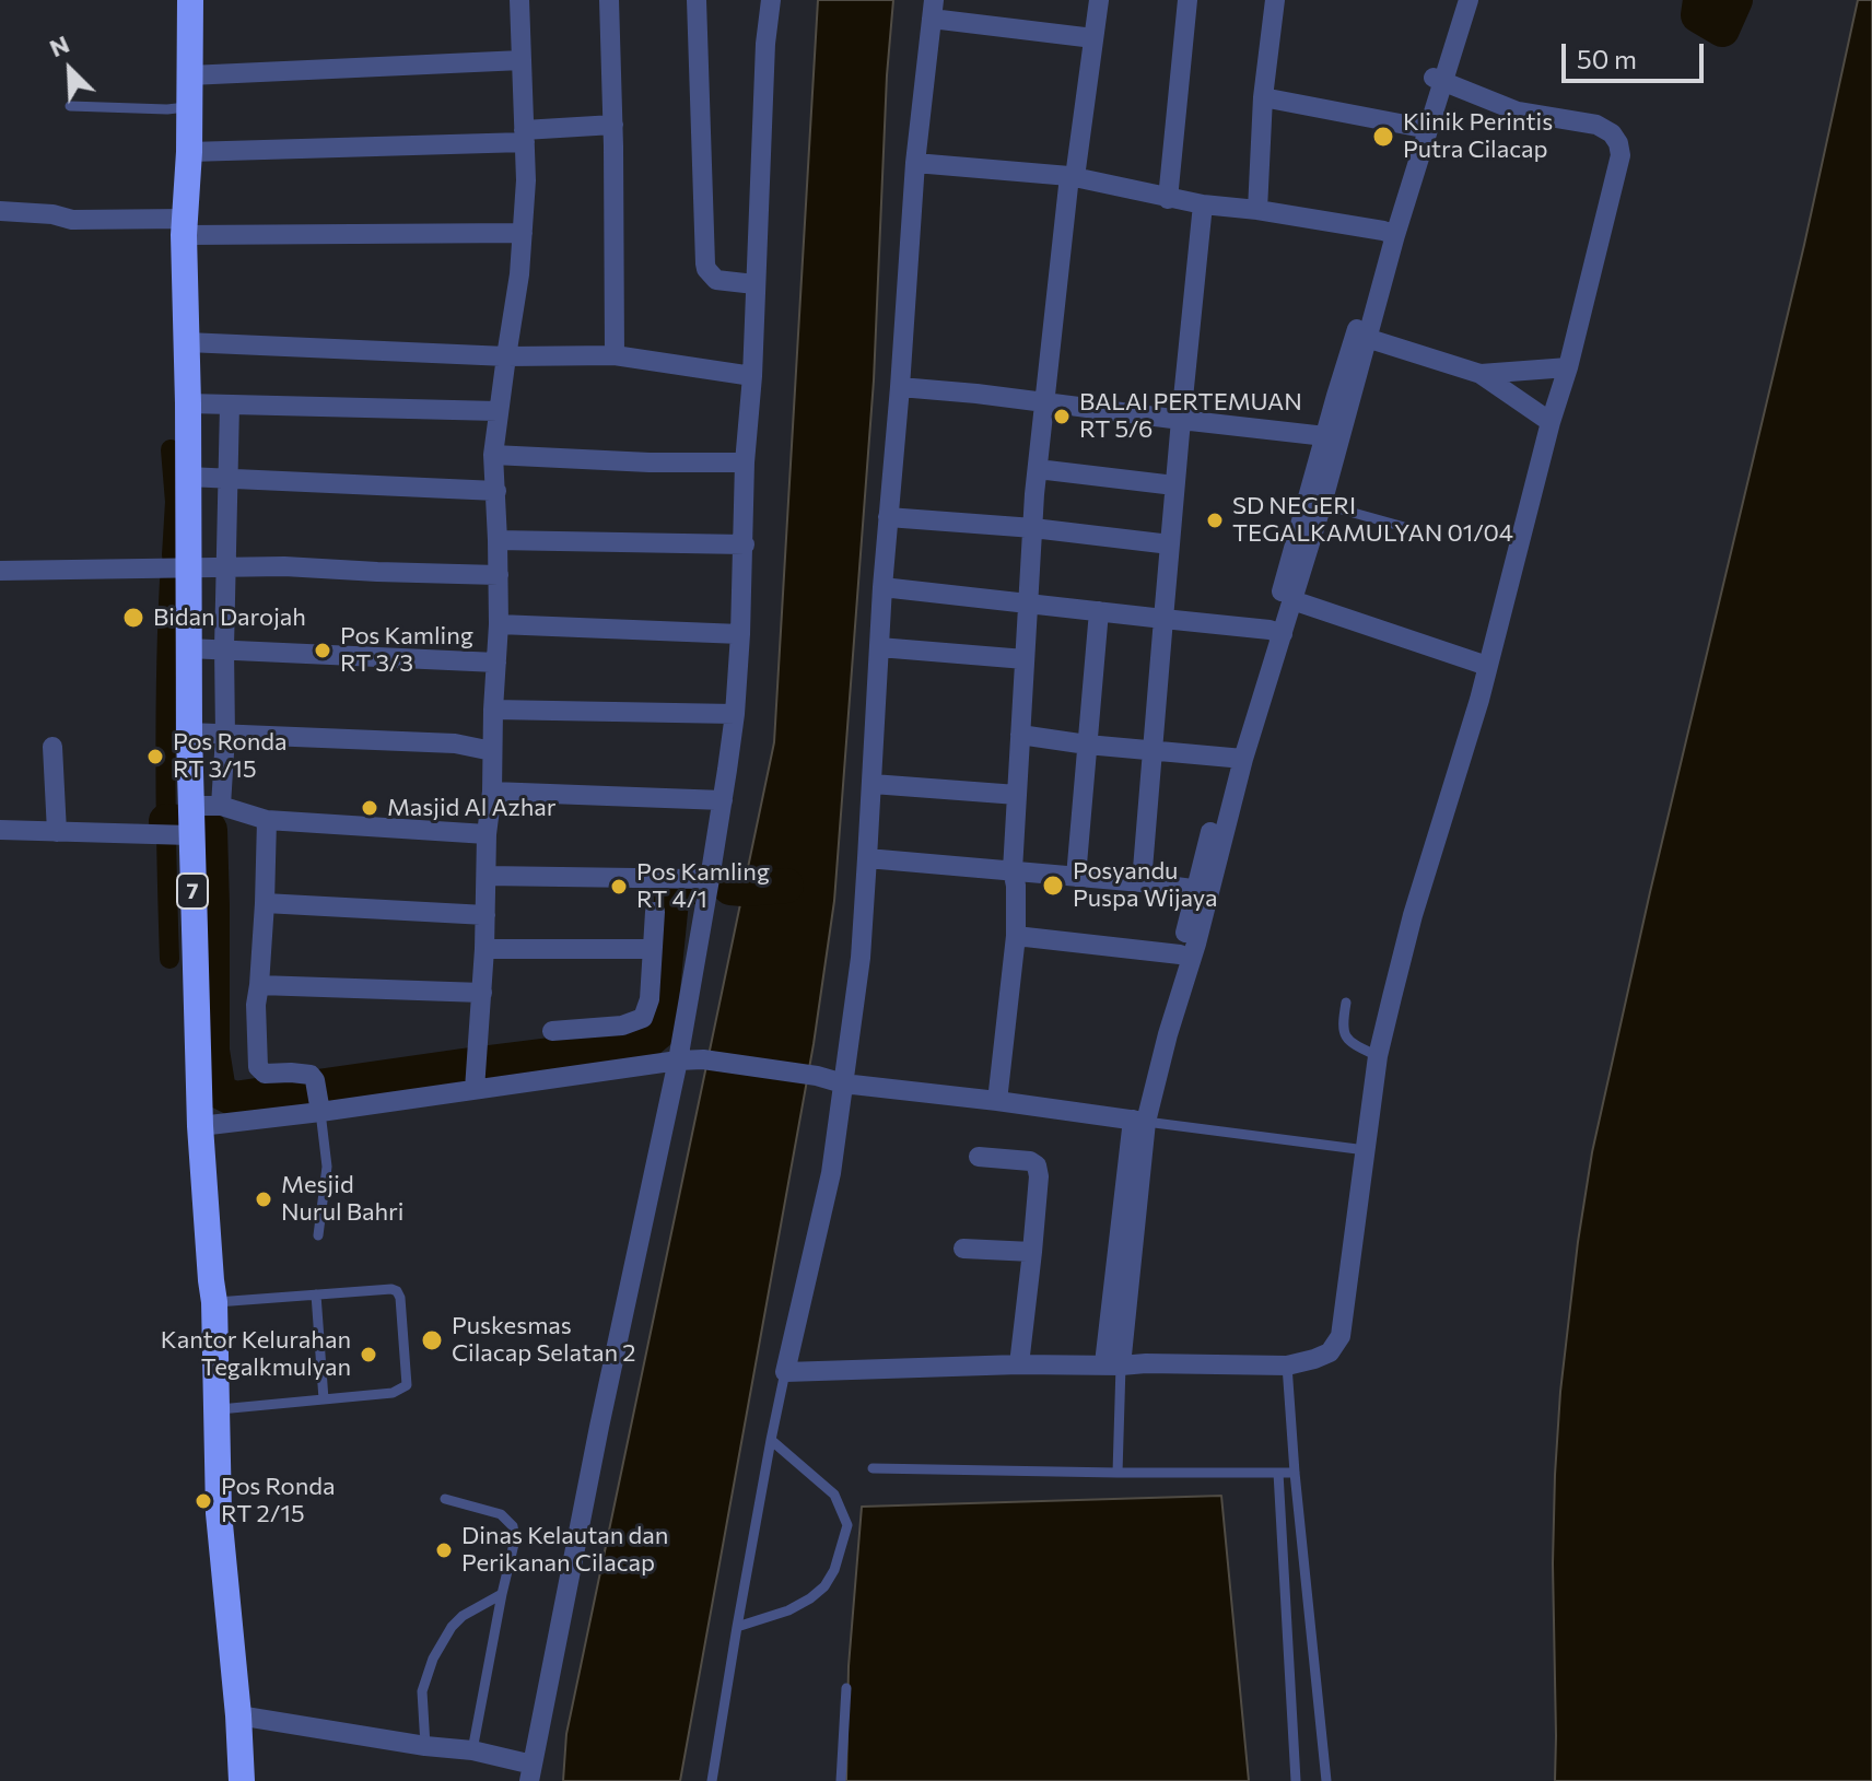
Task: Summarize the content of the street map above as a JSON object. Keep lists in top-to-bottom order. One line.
{"streets":{"highway":["7"]},"places":["Klinik Perintis Putra Cilacap","BALAI PERTEMUAN RT 5/6","SD NEGERI TEGALKAMULYAN 01/04","Bidan Darojah","Pos Kamling RT 3/3","Pos Ronda RT 3/15","Masjid Al Azhar","Posyandu Puspa Wijaya","Pos Kamling RT 4/1","Mesjid Nurul Bahri","Puskesmas Cilacap Selatan 2","Kantor Kelurahan Tegalkmulyan","Pos Ronda RT 2/15","Dinas Kelautan dan Perikanan Cilacap"],"scale_bar":"50 m","north":"top left"}
